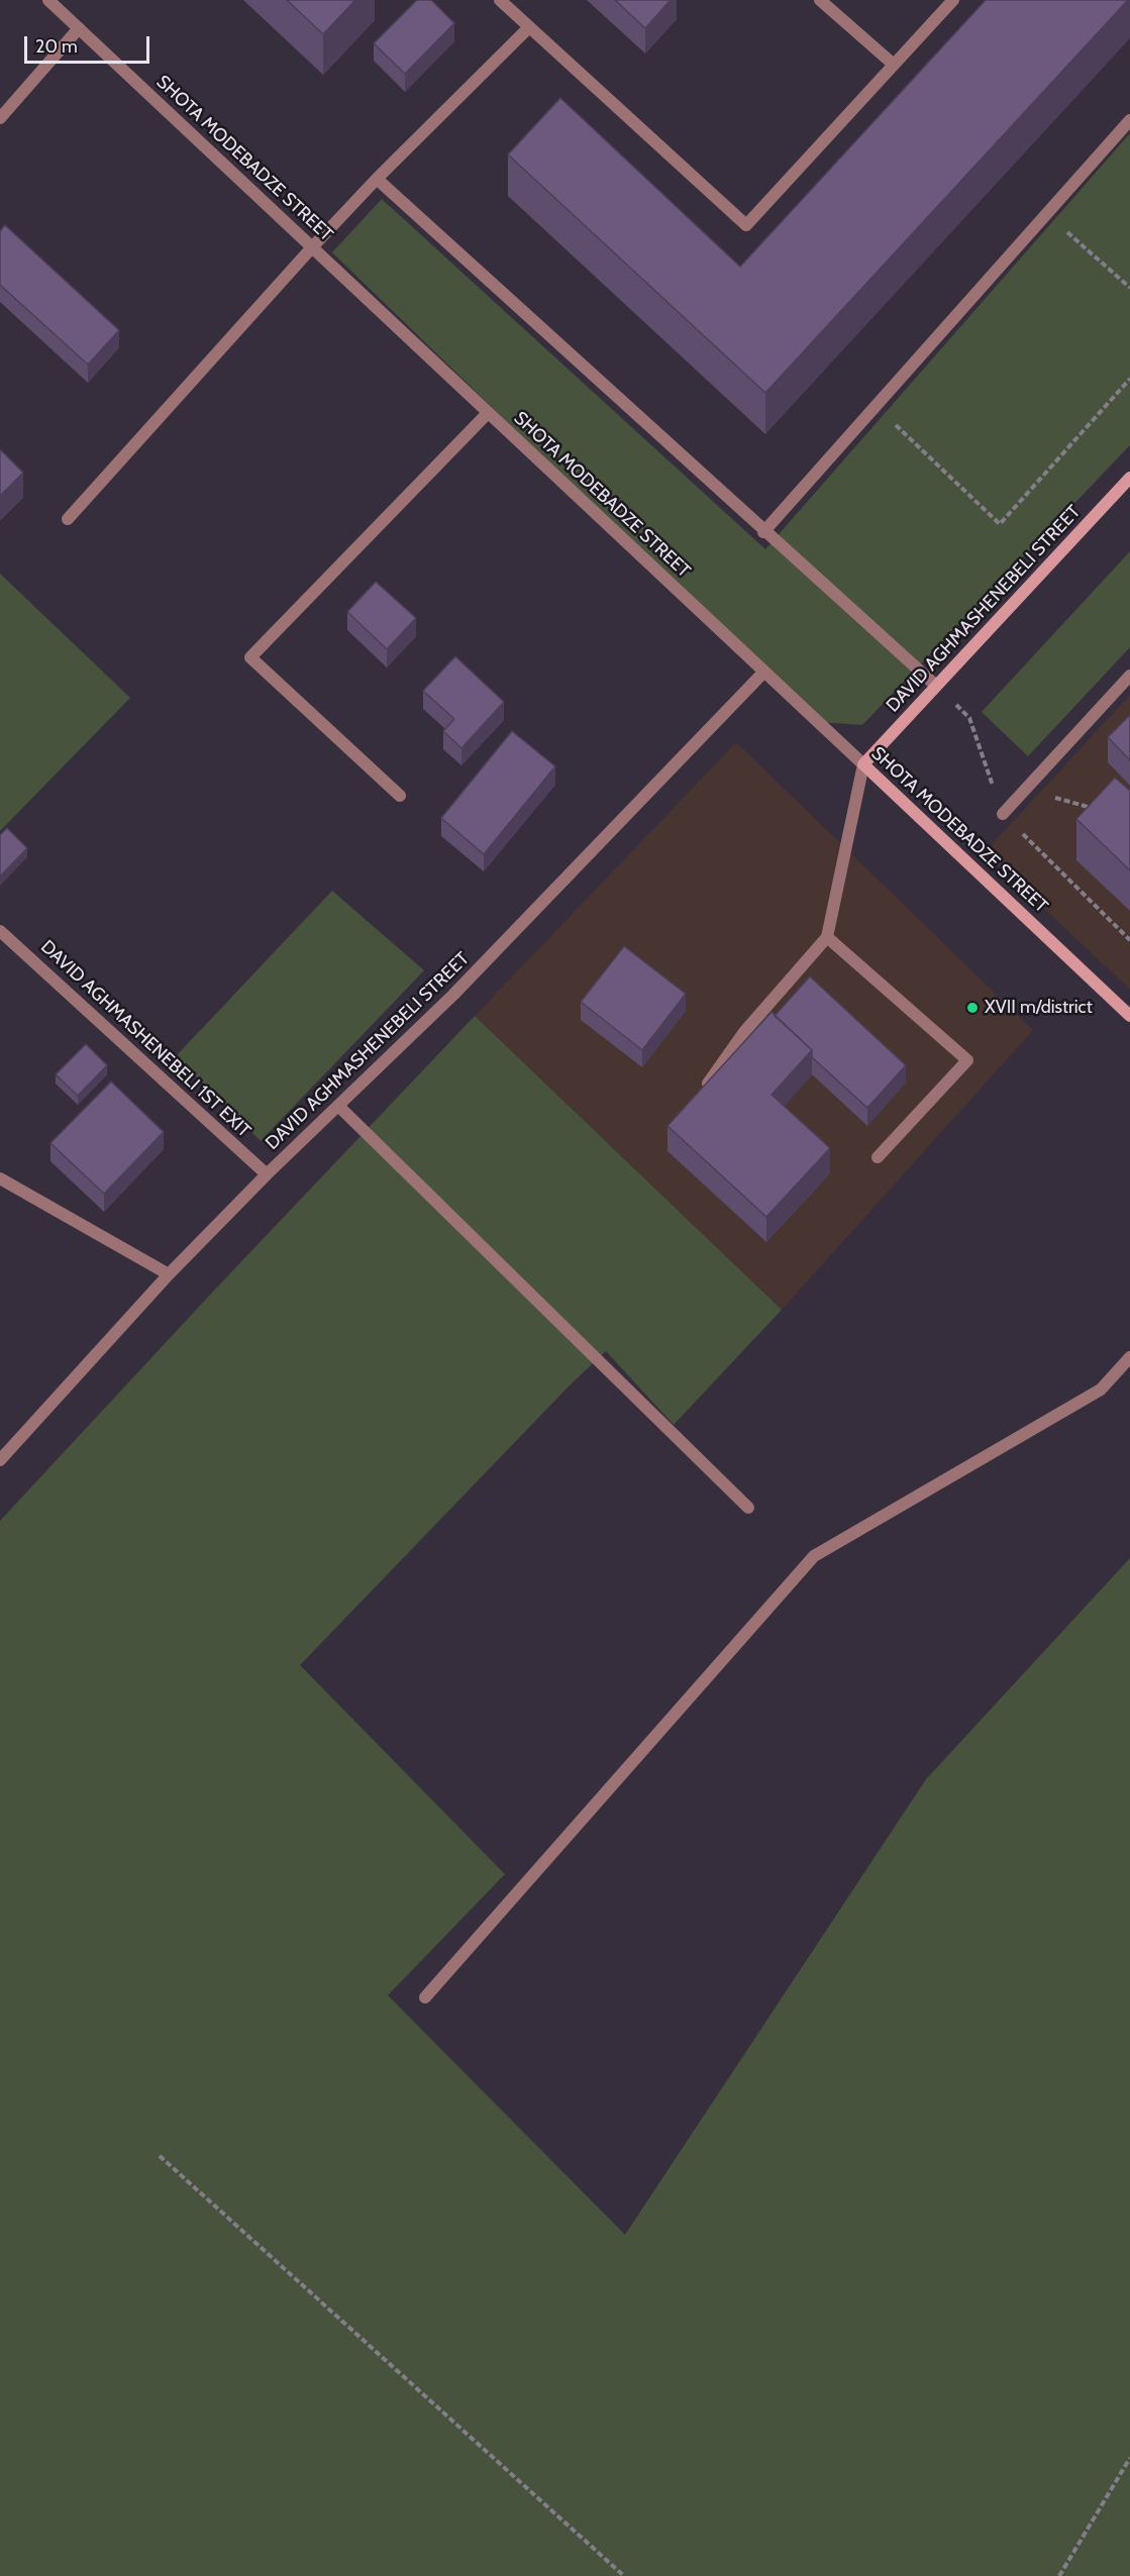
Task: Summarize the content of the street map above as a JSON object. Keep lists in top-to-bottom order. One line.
{"streets":{"main road":["SHOTA MODEBADZE STREET","DAVID AGHMASHENEBELI STREET"],"street":["DAVID AGHMASHENEBELI 1ST EXIT"]},"crossings":[["SHOTA MODEBADZE STREET","DAVID AGHMASHENEBELI STREET"],["DAVID AGHMASHENEBELI STREET","DAVID AGHMASHENEBELI 1ST EXIT"]],"places":["XVII m/district"],"scale_bar":"20 m"}
